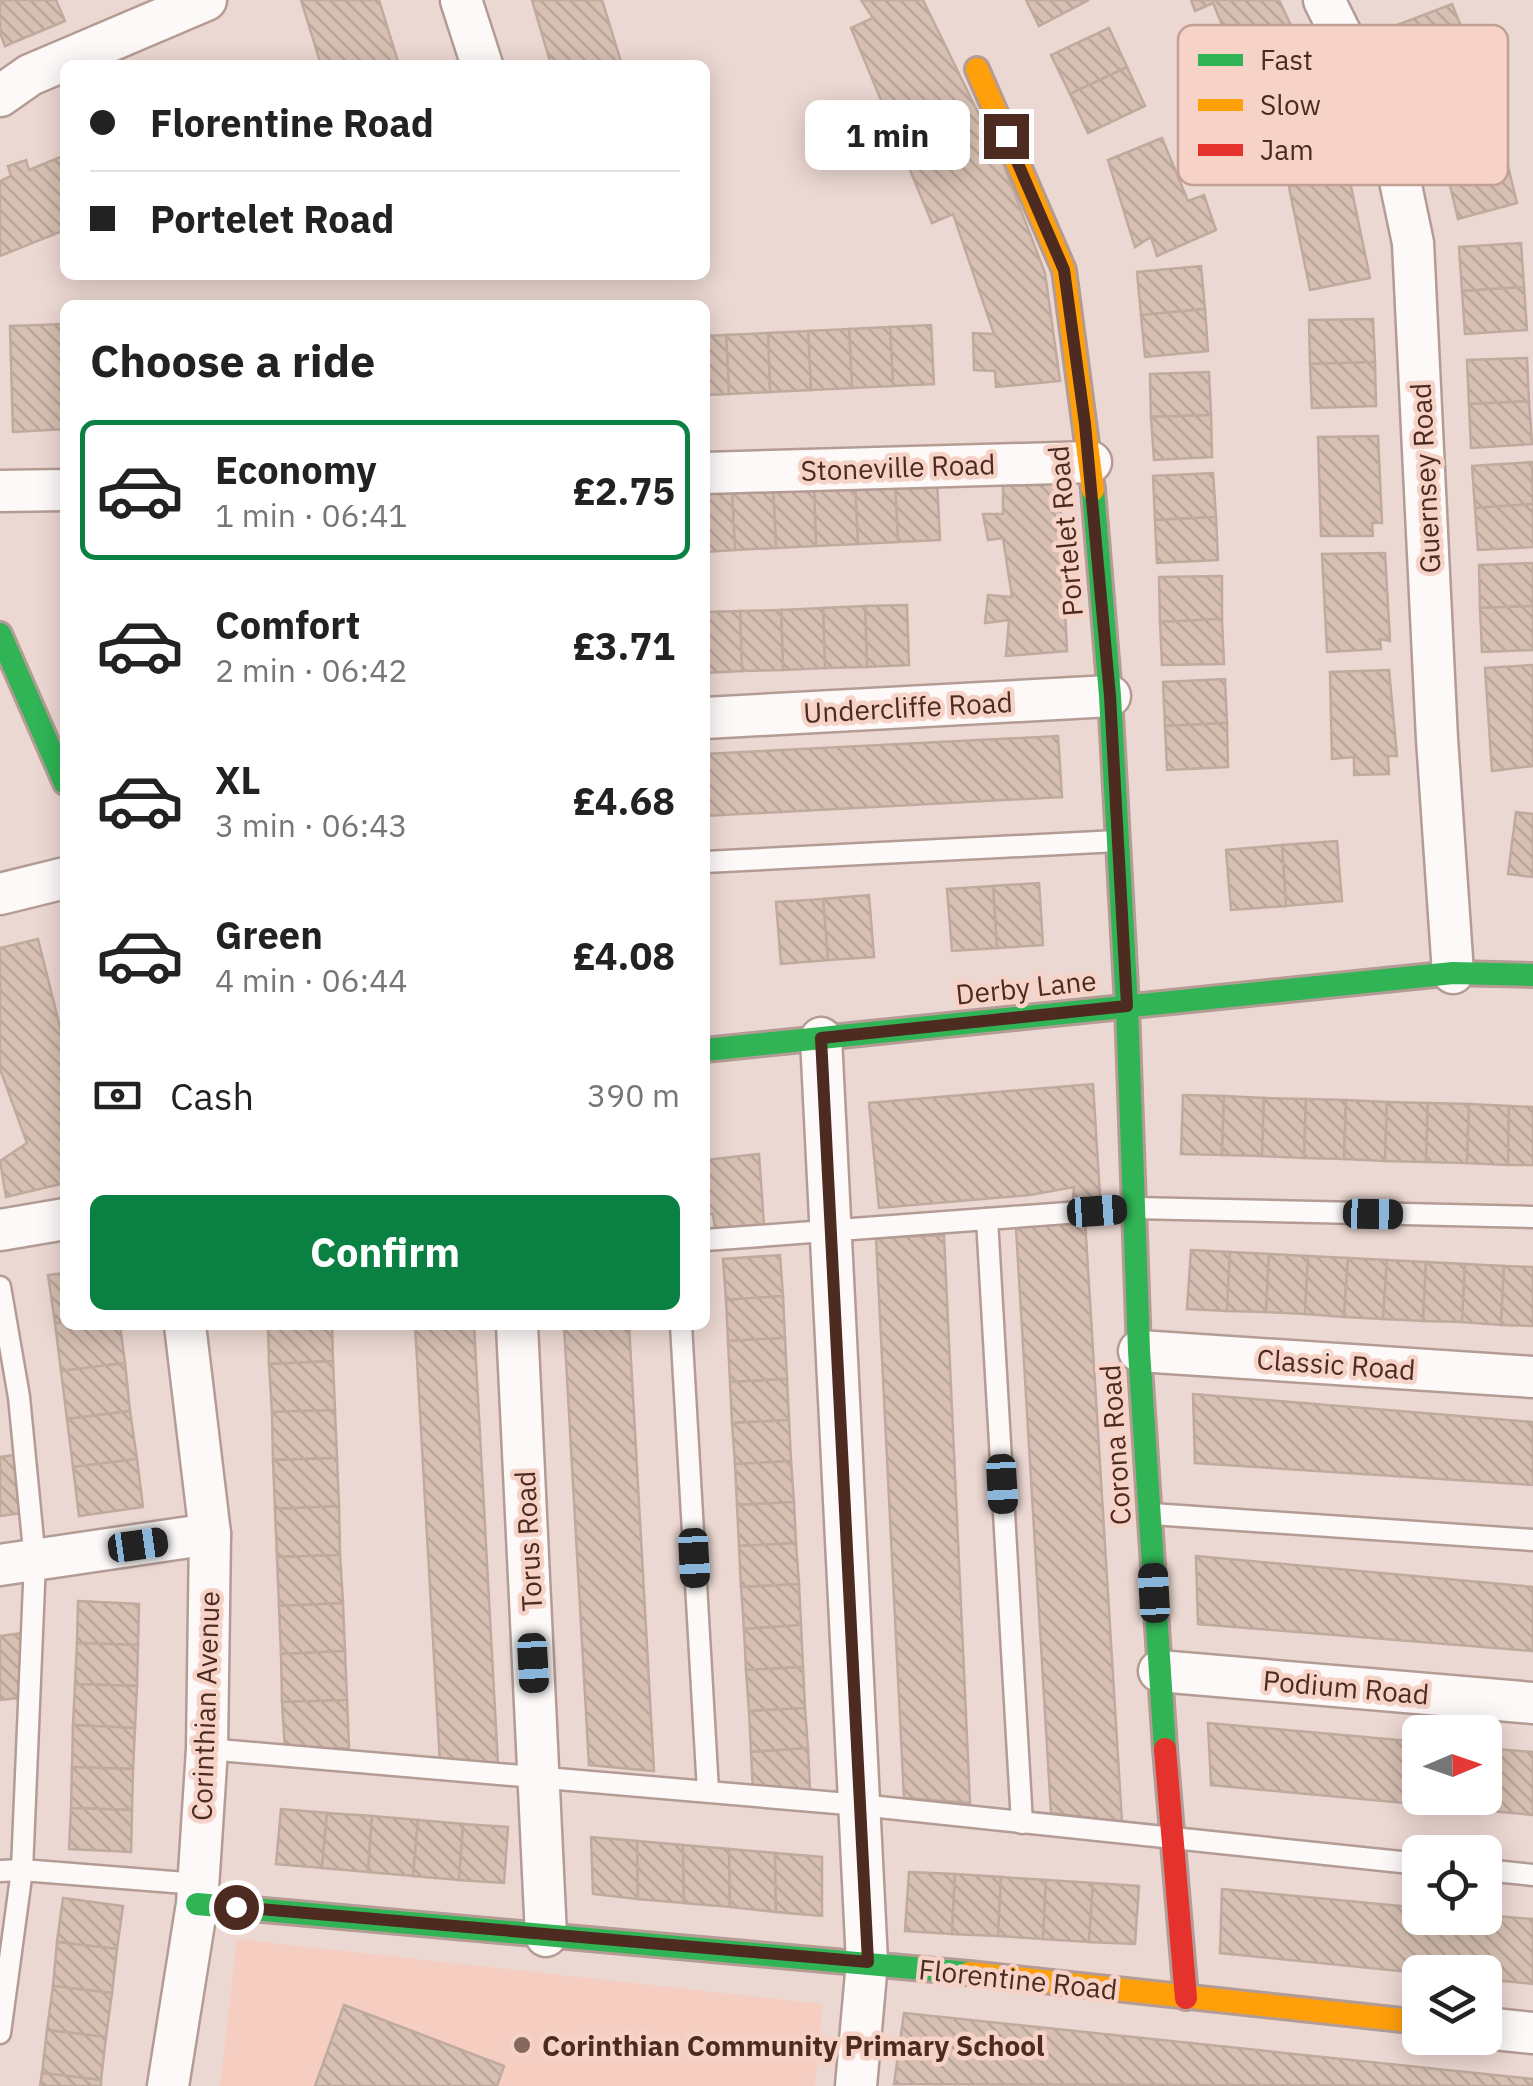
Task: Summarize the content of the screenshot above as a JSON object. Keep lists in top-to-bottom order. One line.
{"streets":{"street":["Stoneville Road","Guernsey Road","Portelet Road","Undercliffe Road","Derby Lane","Classic Road","Corona Road","Torus Road","Podium Road","Corinthian Avenue","Florentine Road"]},"crossings":[["Stoneville Road","Portelet Road"],["Guernsey Road","Derby Lane"],["Portelet Road","Undercliffe Road"],["Portelet Road","Derby Lane"],["Portelet Road","Corona Road"],["Derby Lane","Corona Road"],["Classic Road","Corona Road"],["Corona Road","Podium Road"],["Corona Road","Florentine Road"],["Torus Road","Florentine Road"],["Corinthian Avenue","Florentine Road"]],"places":["Corinthian Community Primary School"],"legend":["Fast","Slow","Jam"],"north":"right","page":{"banner":["Florentine Road","Portelet Road"],"bubble":"1 min","heading":"Choose a ride","list":[{"name":"Economy","note":"1 min · 06:41","value":"£2.75"},{"name":"Comfort","note":"2 min · 06:42","value":"£3.71"},{"name":"XL","note":"3 min · 06:43","value":"£4.68"},{"name":"Green","note":"4 min · 06:44","value":"£4.08"}],"pay":["Cash","390 m"],"buttons":"Confirm"}}
